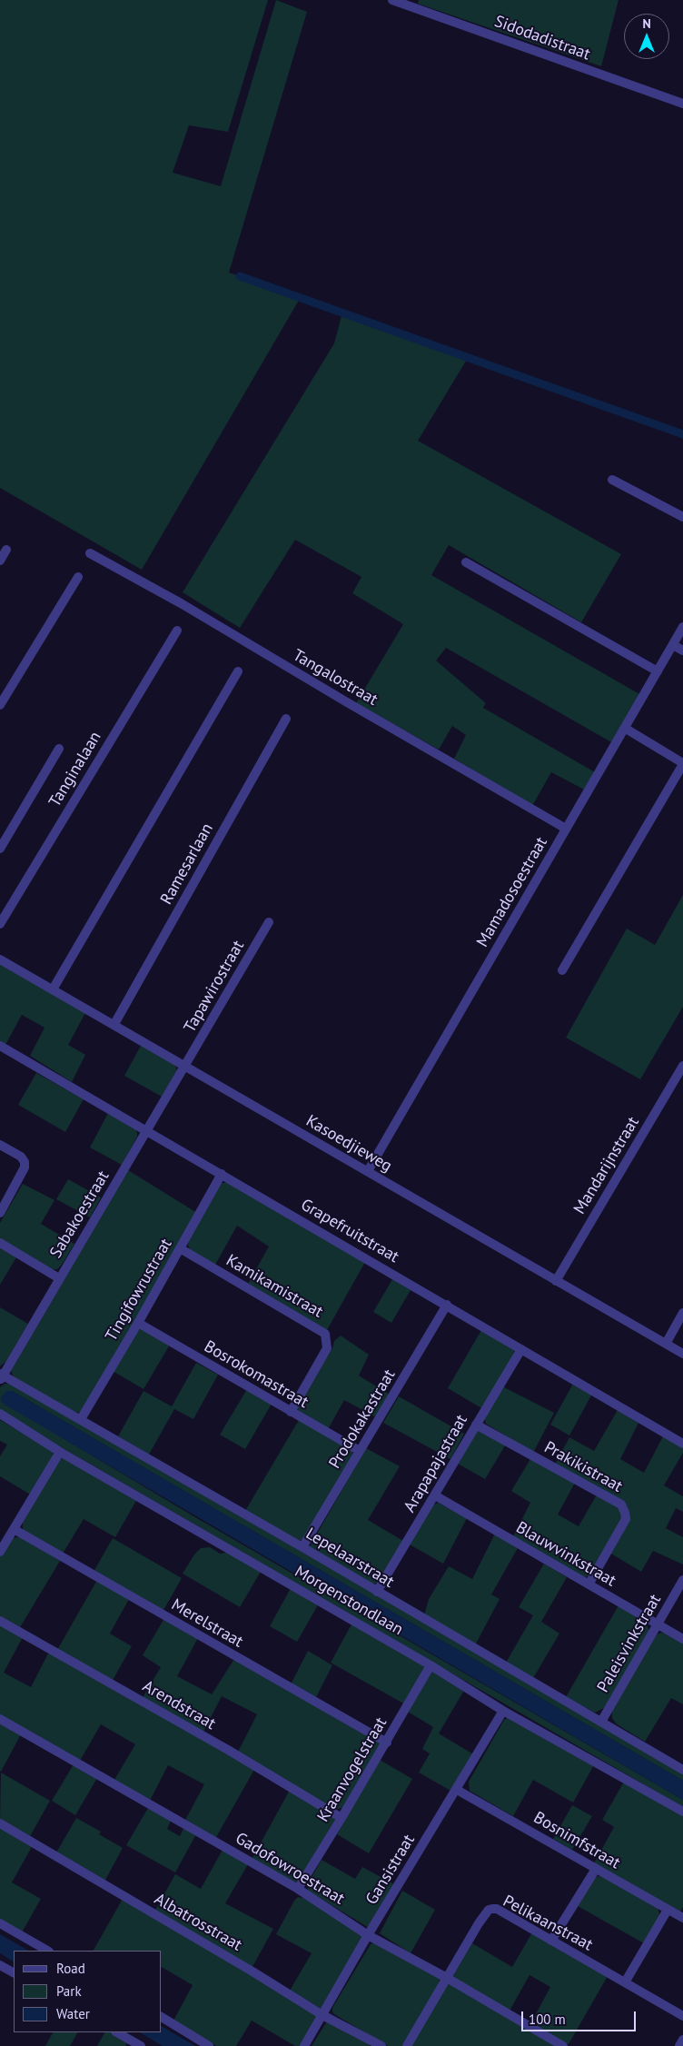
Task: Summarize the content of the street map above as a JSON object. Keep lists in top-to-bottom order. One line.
{"streets":{"street":["Sidodadistraat","Tangalostraat","Tanginalaan","Ramesarlaan","Mamadosoestraat","Tapawirostraat","Kasoedjieweg","Mandarijnstraat","Sabakoestraat","Grapefruitstraat","Kamikamistraat","Tingifowrustraat","Bosrokomastraat","Prodokakastraat","Arapapajastraat","Prakikistraat","Blauwvinkstraat","Lepelaarstraat","Morgenstondlaan","Merelstraat","Paleisvinkstraat","Arendstraat","Kraanvogelstraat","Bosnimfstraat","Gadofowroestraat","Gansistraat","Albatrosstraat","Pelikaanstraat"]},"crossings":[["Tangalostraat","Mamadosoestraat"],["Ramesarlaan","Kasoedjieweg"],["Mamadosoestraat","Kasoedjieweg"],["Tapawirostraat","Kasoedjieweg"],["Tapawirostraat","Sabakoestraat"],["Kasoedjieweg","Mandarijnstraat"],["Kasoedjieweg","Sabakoestraat"],["Sabakoestraat","Grapefruitstraat"],["Sabakoestraat","Lepelaarstraat"],["Grapefruitstraat","Tingifowrustraat"],["Grapefruitstraat","Prodokakastraat"],["Grapefruitstraat","Arapapajastraat"],["Kamikamistraat","Tingifowrustraat"],["Kamikamistraat","Bosrokomastraat"],["Tingifowrustraat","Bosrokomastraat"],["Tingifowrustraat","Lepelaarstraat"],["Bosrokomastraat","Prodokakastraat"],["Prodokakastraat","Lepelaarstraat"],["Arapapajastraat","Prakikistraat"],["Arapapajastraat","Blauwvinkstraat"],["Arapapajastraat","Lepelaarstraat"],["Prakikistraat","Blauwvinkstraat"],["Blauwvinkstraat","Paleisvinkstraat"],["Lepelaarstraat","Paleisvinkstraat"],["Morgenstondlaan","Kraanvogelstraat"],["Morgenstondlaan","Gansistraat"],["Merelstraat","Kraanvogelstraat"],["Arendstraat","Kraanvogelstraat"],["Kraanvogelstraat","Gadofowroestraat"],["Bosnimfstraat","Gansistraat"],["Gadofowroestraat","Gansistraat"],["Gadofowroestraat","Pelikaanstraat"],["Gansistraat","Albatrosstraat"]],"legend":["Road","Park","Water"],"scale_bar":"100 m","north":"top"}
